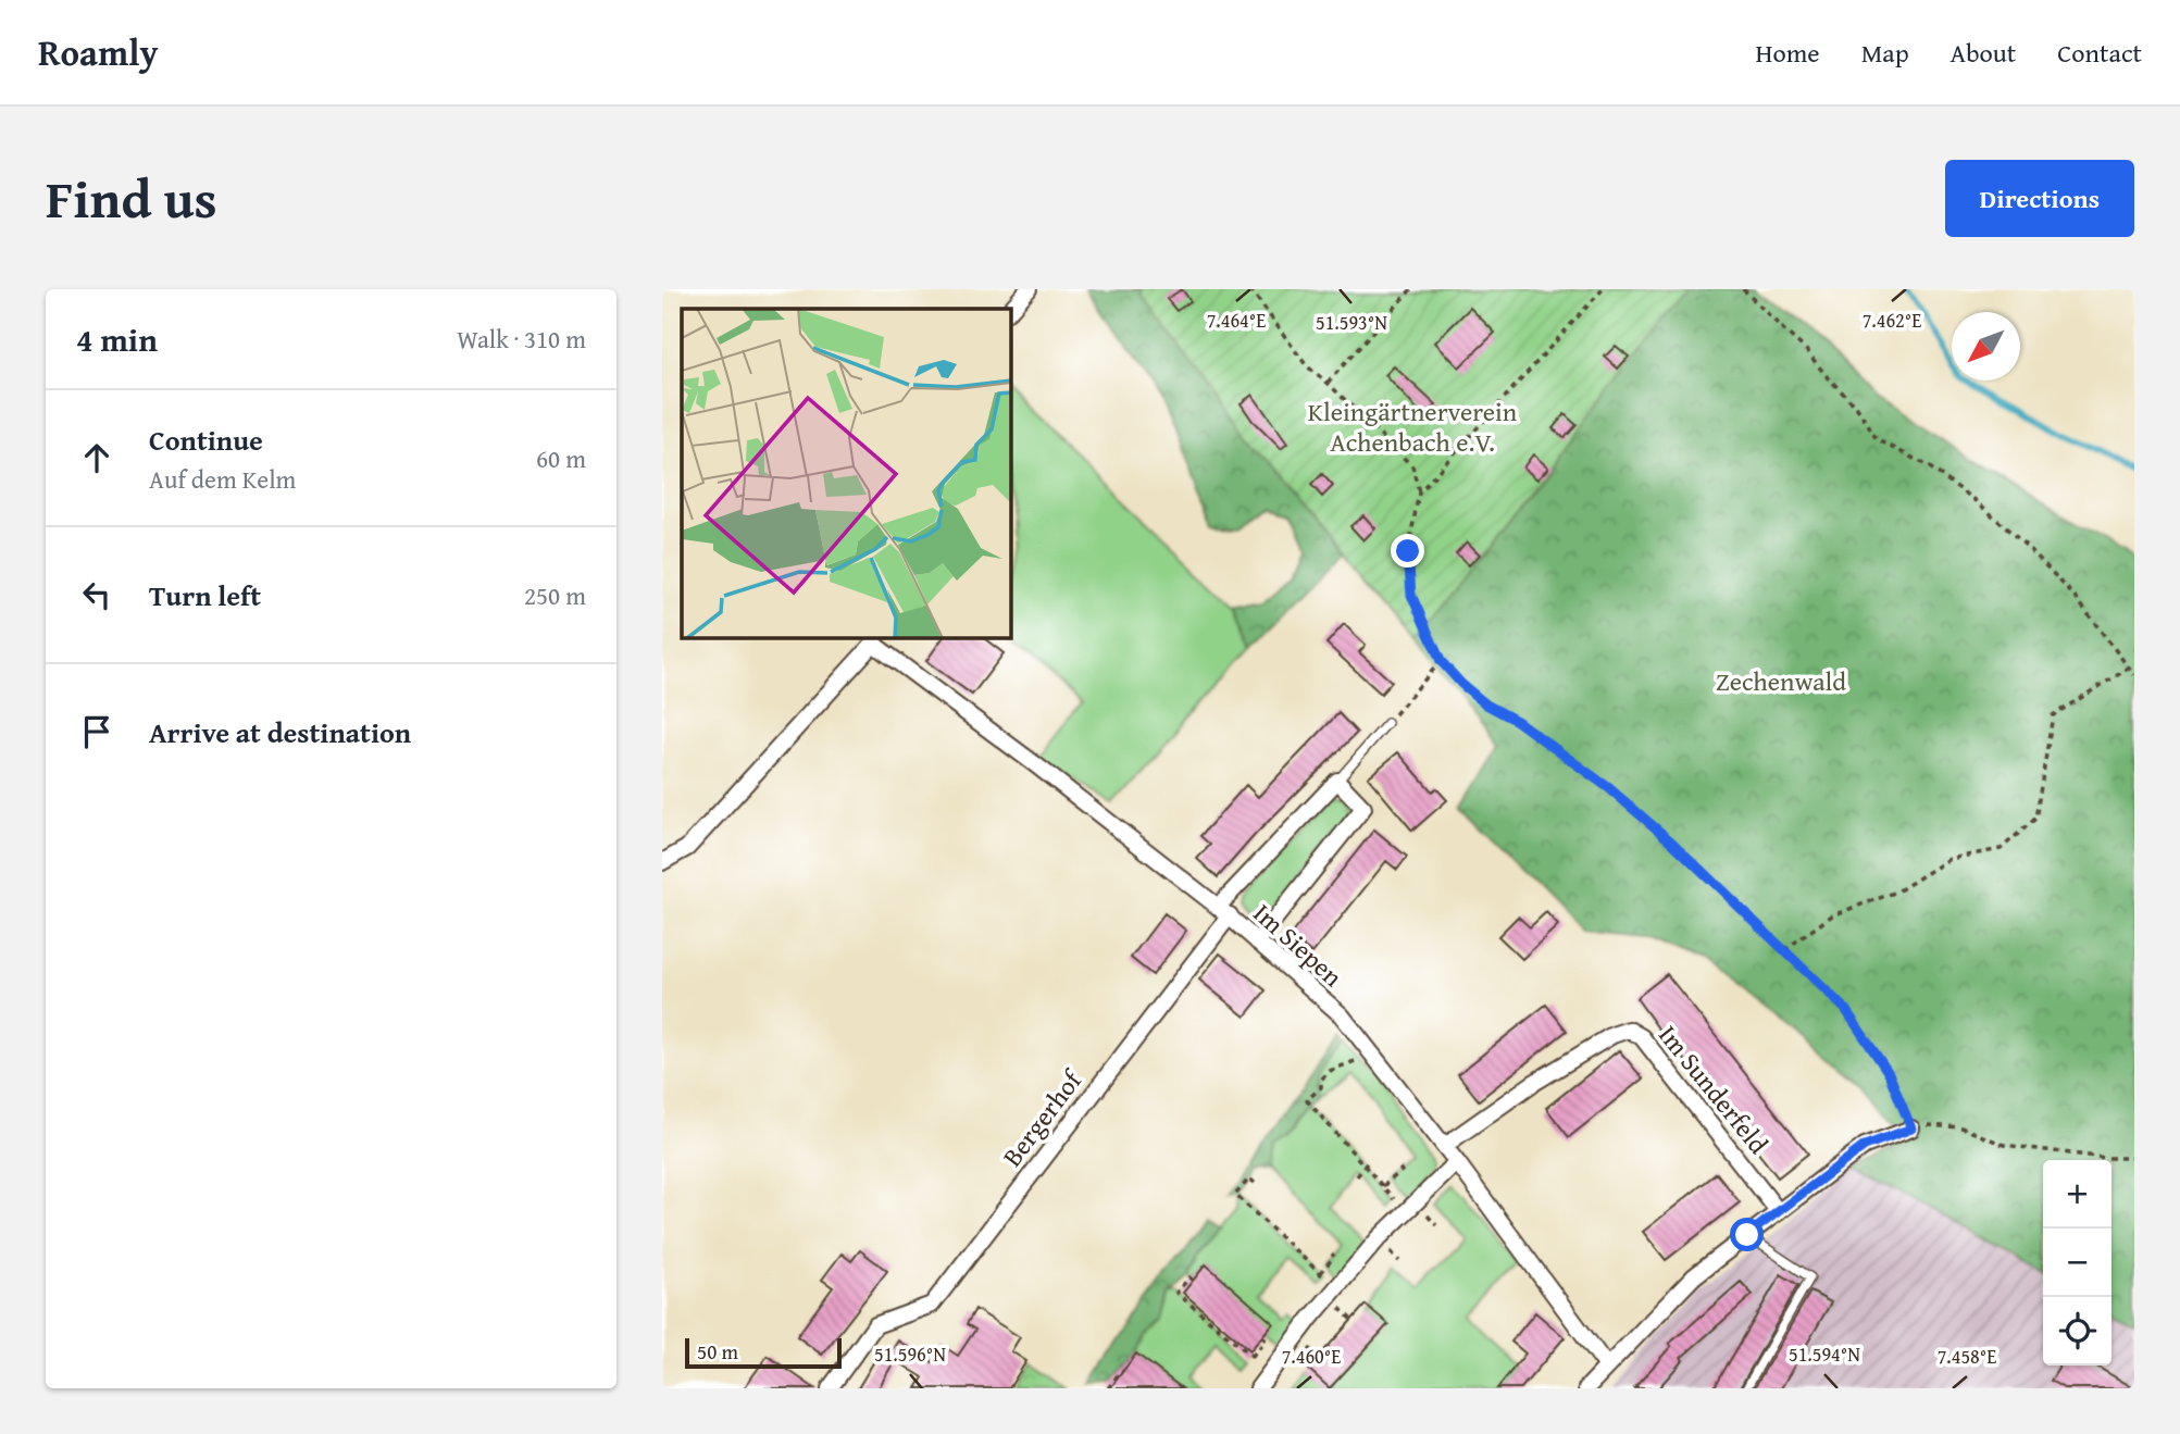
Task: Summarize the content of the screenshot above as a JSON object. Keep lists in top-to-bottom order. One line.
{"streets":{"street":["Im Siepen","Im Sunderfeld","Bergerhof"]},"crossings":[["Im Siepen","Im Sunderfeld"],["Im Siepen","Bergerhof"]],"parks":["Kleingärtnerverein Achenbach e.V.","Zechenwald"],"scale_bar":"50 m","north":"bottom left","page":{"header":"Roamly","nav":["Home","Map","About","Contact"],"title":"Find us","buttons":"Directions","heading":["4 min","Walk · 310 m"],"list":[["Continue","Auf dem Kelm","60 m"],["Turn left","250 m"],"Arrive at destination"],"map_buttons":["+","−"],"scale":"50 m"},"coordinates":["7.464°E","7.462°E","51.593°N","51.596°N","51.594°N","7.460°E","7.458°E"]}
